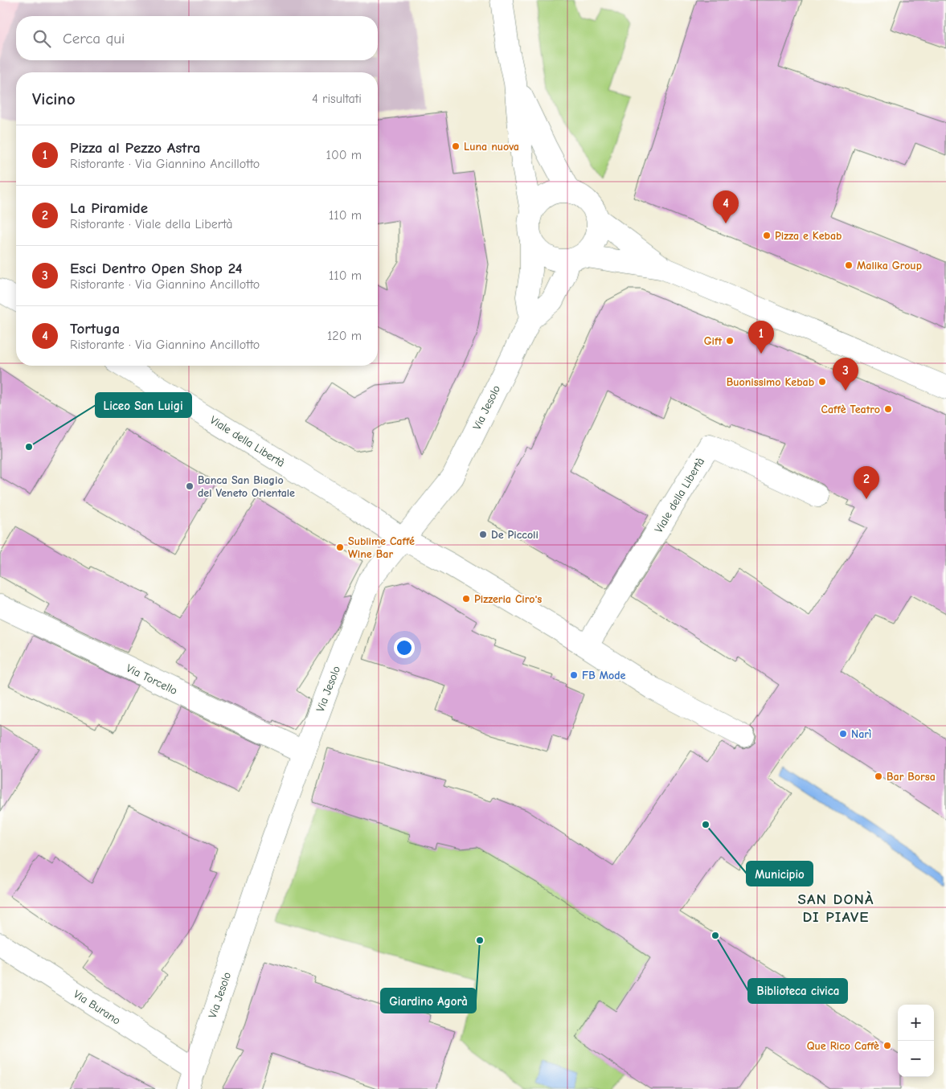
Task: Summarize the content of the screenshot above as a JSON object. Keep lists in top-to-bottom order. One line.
{"streets":{"street":["Via Jesolo","Viale della Libertà","Via Torcello","Via Burano"]},"crossings":[["Via Jesolo","Viale della Libertà"],["Via Jesolo","Via Torcello"],["Via Jesolo","Via Burano"]],"districts":["SAN DONÀ DI PIAVE"],"places":["Luna nuova","Pizza e Kebab","Malika Group","Gift","Buonissimo Kebab","Caffè Teatro","Liceo San Luigi","Banca San Biagio del Veneto Orientale","De Piccoli","Sublime Caffé Wine Bar","Pizzeria Ciro's","FB Mode","Narì","Bar Borsa","Municipio","Biblioteca civica","Giardino Agorà","Que Rico Caffè"],"page":{"search":"Cerca qui","heading":["Vicino","4 risultati"],"list":[{"mark":"1","name":"Pizza al Pezzo Astra","note":"Ristorante · Via Giannino Ancillotto","value":"100 m"},{"mark":"2","name":"La Piramide","note":"Ristorante · Viale della Libertà","value":"110 m"},{"mark":"3","name":"Esci Dentro Open Shop 24","note":"Ristorante · Via Giannino Ancillotto","value":"110 m"},{"mark":"4","name":"Tortuga","note":"Ristorante · Via Giannino Ancillotto","value":"120 m"}],"pins":["4","1","3","2"],"map_buttons":["+","−"]}}
